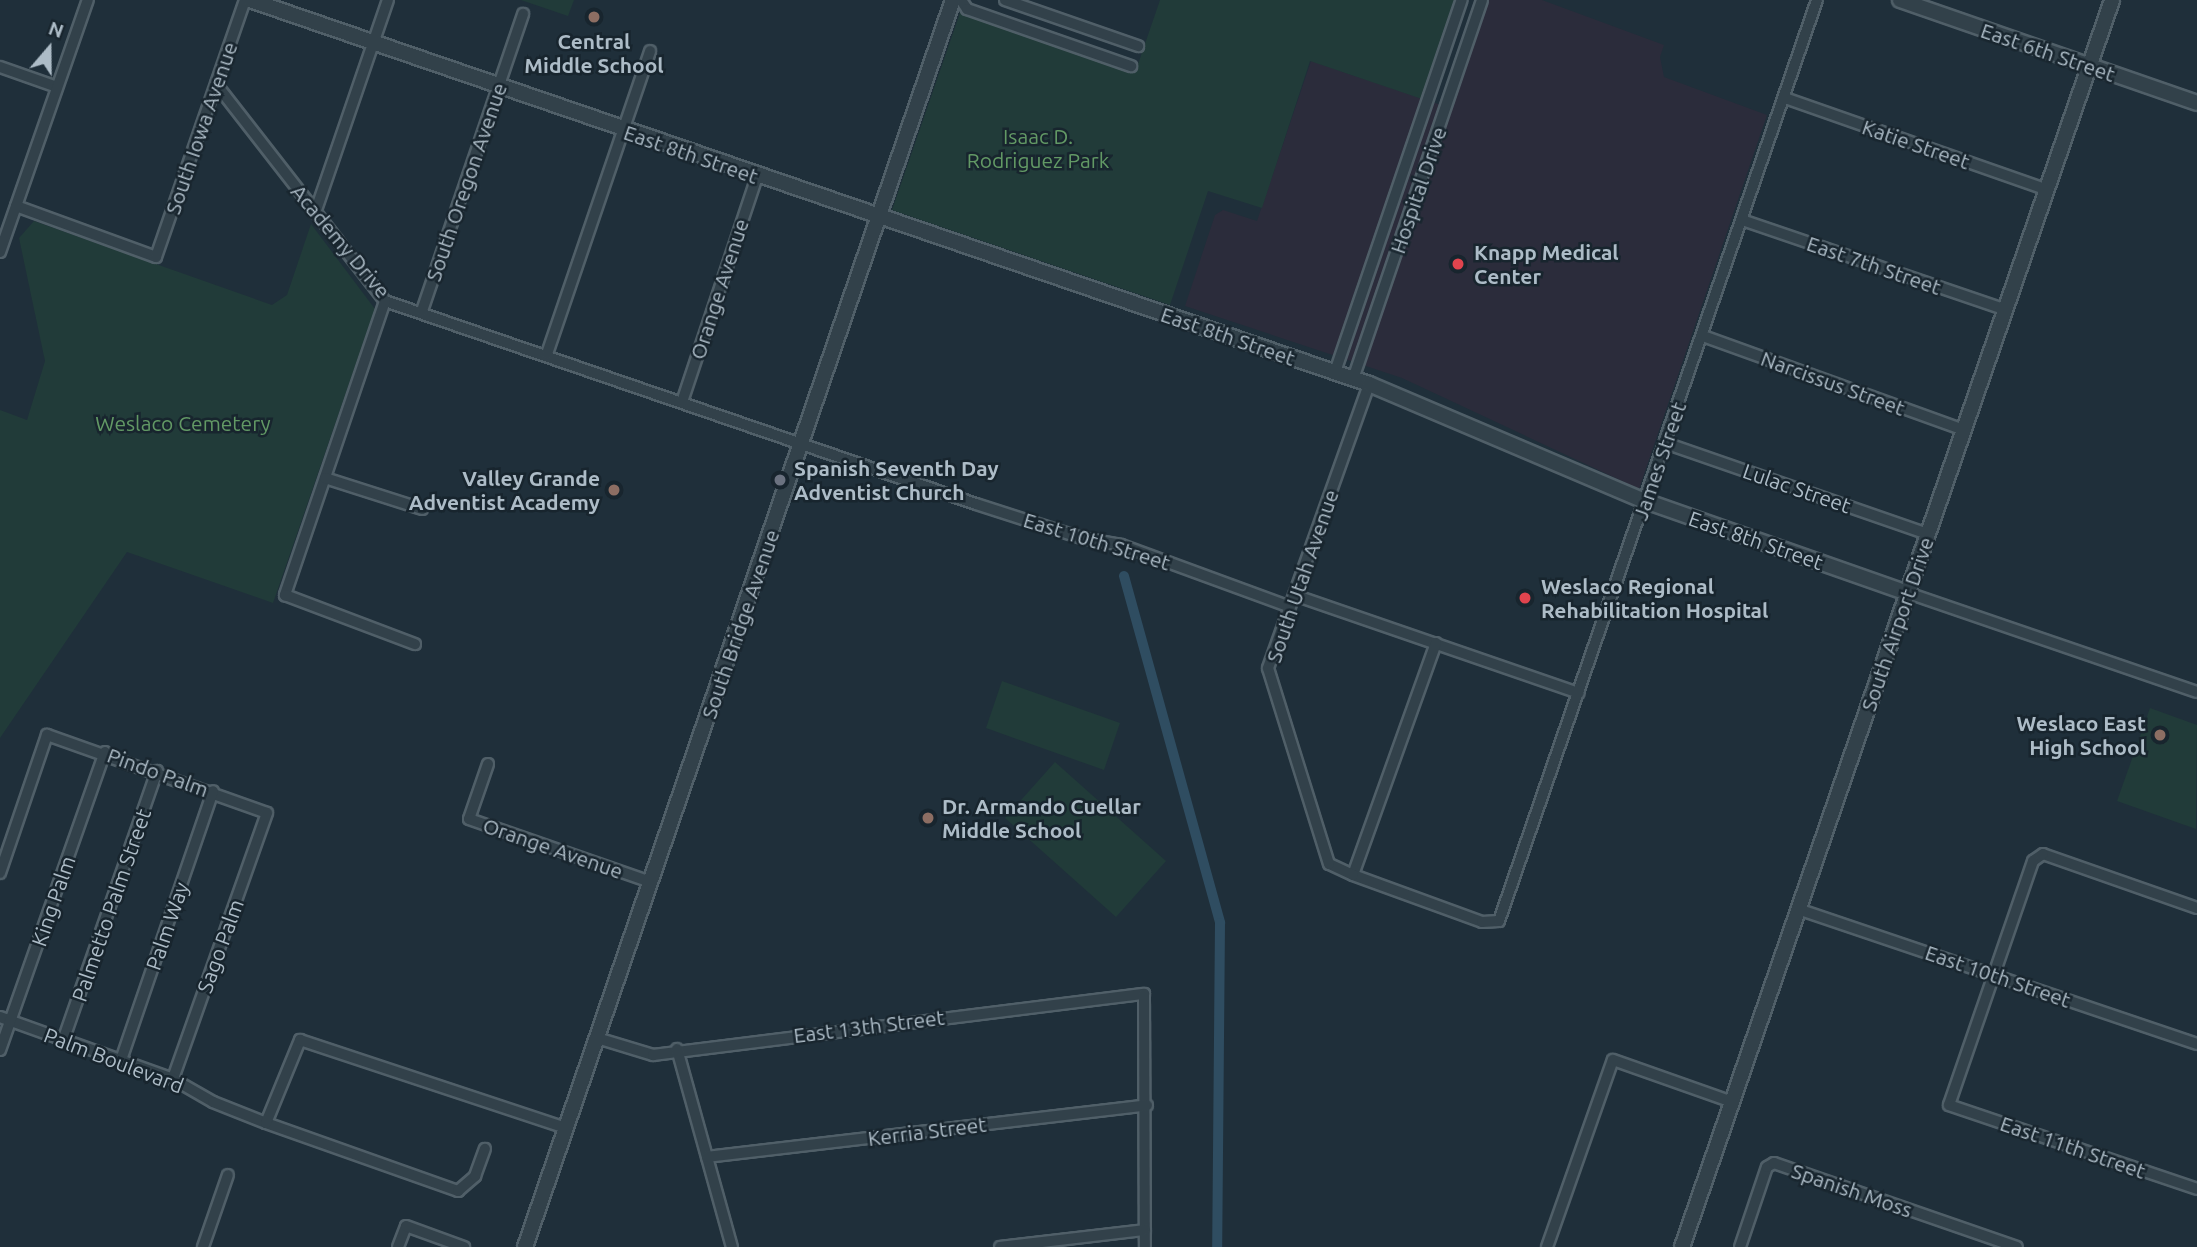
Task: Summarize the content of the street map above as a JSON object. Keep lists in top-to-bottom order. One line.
{"streets":{"street":["East 6th Street","South Iowa Avenue","Katie Street","East 8th Street","South Oregon Avenue","Hospital Drive","Academy Drive","East 7th Street","Orange Avenue","Narcissus Street","James Street","Lulac Street","East 10th Street","South Utah Avenue","South Bridge Avenue","South Airport Drive","Pindo Palm","King Palm","Palmetto Palm Street","Palm Way","Sago Palm","East 13th Street","Palm Boulevard","Kerria Street","East 11th Street","Spanish Moss"]},"crossings":[["East 6th Street","South Airport Drive"],["South Iowa Avenue","Academy Drive"],["Katie Street","James Street"],["Katie Street","South Airport Drive"],["East 8th Street","South Oregon Avenue"],["East 8th Street","Hospital Drive"],["East 8th Street","Orange Avenue"],["East 8th Street","James Street"],["East 8th Street","South Utah Avenue"],["East 8th Street","South Bridge Avenue"],["East 8th Street","South Airport Drive"],["South Oregon Avenue","Academy Drive"],["Academy Drive","East 10th Street"],["East 7th Street","James Street"],["East 7th Street","South Airport Drive"],["Orange Avenue","East 10th Street"],["Orange Avenue","South Bridge Avenue"],["Narcissus Street","James Street"],["Narcissus Street","South Airport Drive"],["James Street","Lulac Street"],["James Street","South Utah Avenue"],["Lulac Street","South Airport Drive"],["East 10th Street","South Utah Avenue"],["East 10th Street","South Bridge Avenue"],["East 10th Street","South Airport Drive"],["East 10th Street","East 11th Street"],["South Bridge Avenue","East 13th Street"],["Pindo Palm","King Palm"],["Pindo Palm","Palmetto Palm Street"],["Pindo Palm","Palm Way"],["Pindo Palm","Sago Palm"],["King Palm","Palm Boulevard"],["Palmetto Palm Street","Palm Boulevard"],["Palm Way","Palm Boulevard"],["Sago Palm","Palm Boulevard"],["East 13th Street","Kerria Street"]],"parks":["Isaac D. Rodriguez Park","Weslaco Cemetery"],"places":["Central Middle School","Knapp Medical Center","Spanish Seventh Day Adventist Church","Valley Grande Adventist Academy","Weslaco Regional Rehabilitation Hospital","Weslaco East High School","Dr. Armando Cuellar Middle School"],"north":"top"}
